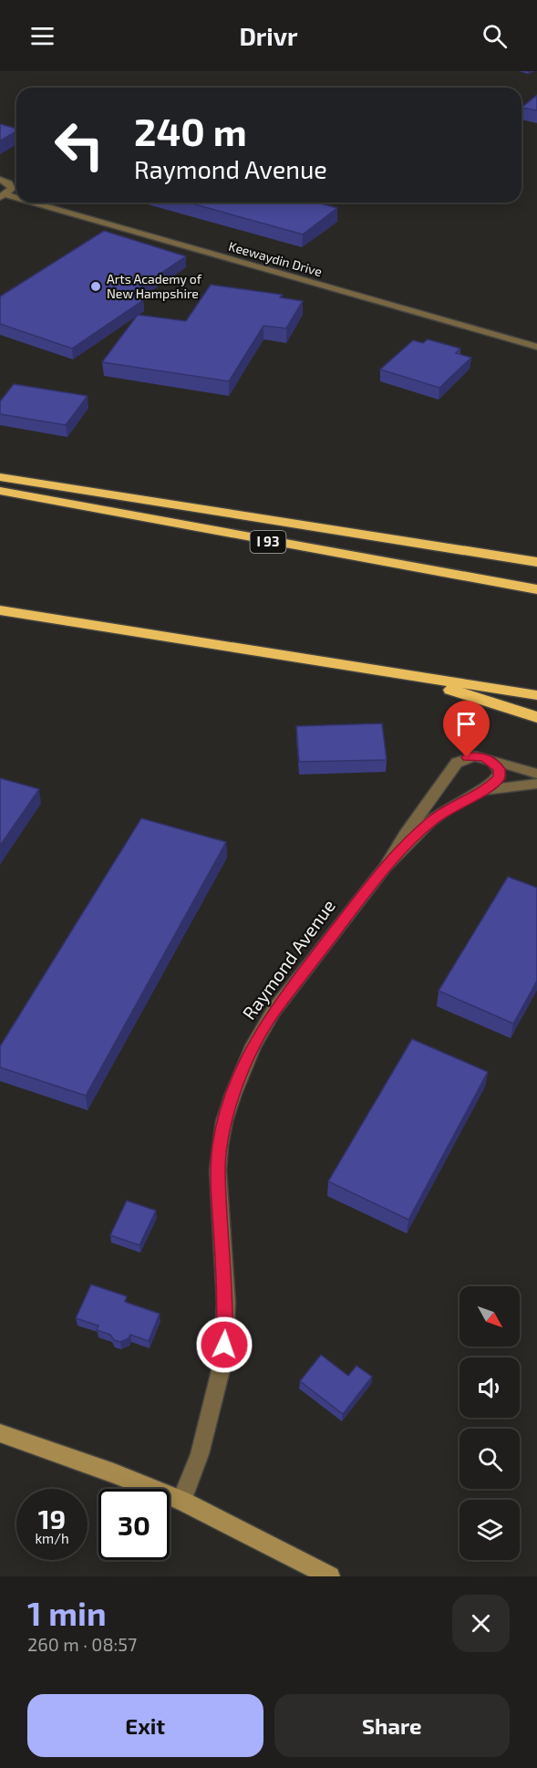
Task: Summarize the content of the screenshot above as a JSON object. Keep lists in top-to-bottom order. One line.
{"streets":{"highway":["I 93"],"street":["Keewaydin Drive","Raymond Avenue"]},"places":["Arts Academy of New Hampshire"],"north":"bottom right","page":{"header":"Drivr","turn":["240 m","Raymond Avenue"],"speed":"19 km/h","limit":"30","heading":["1 min","260 m · 08:57"],"buttons":["Exit","Share"]}}
